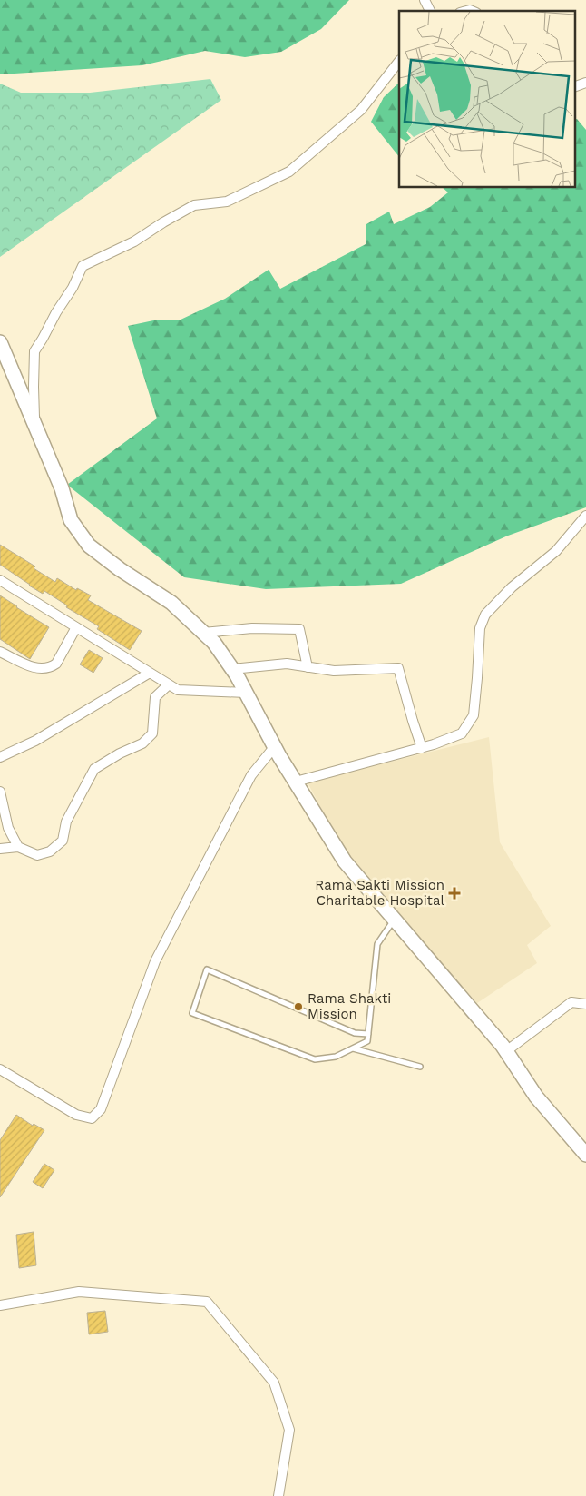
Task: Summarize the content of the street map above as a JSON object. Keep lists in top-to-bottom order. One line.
{"places":{"health":["Rama Sakti Mission Charitable Hospital"],"other":["Rama Shakti Mission"]}}
